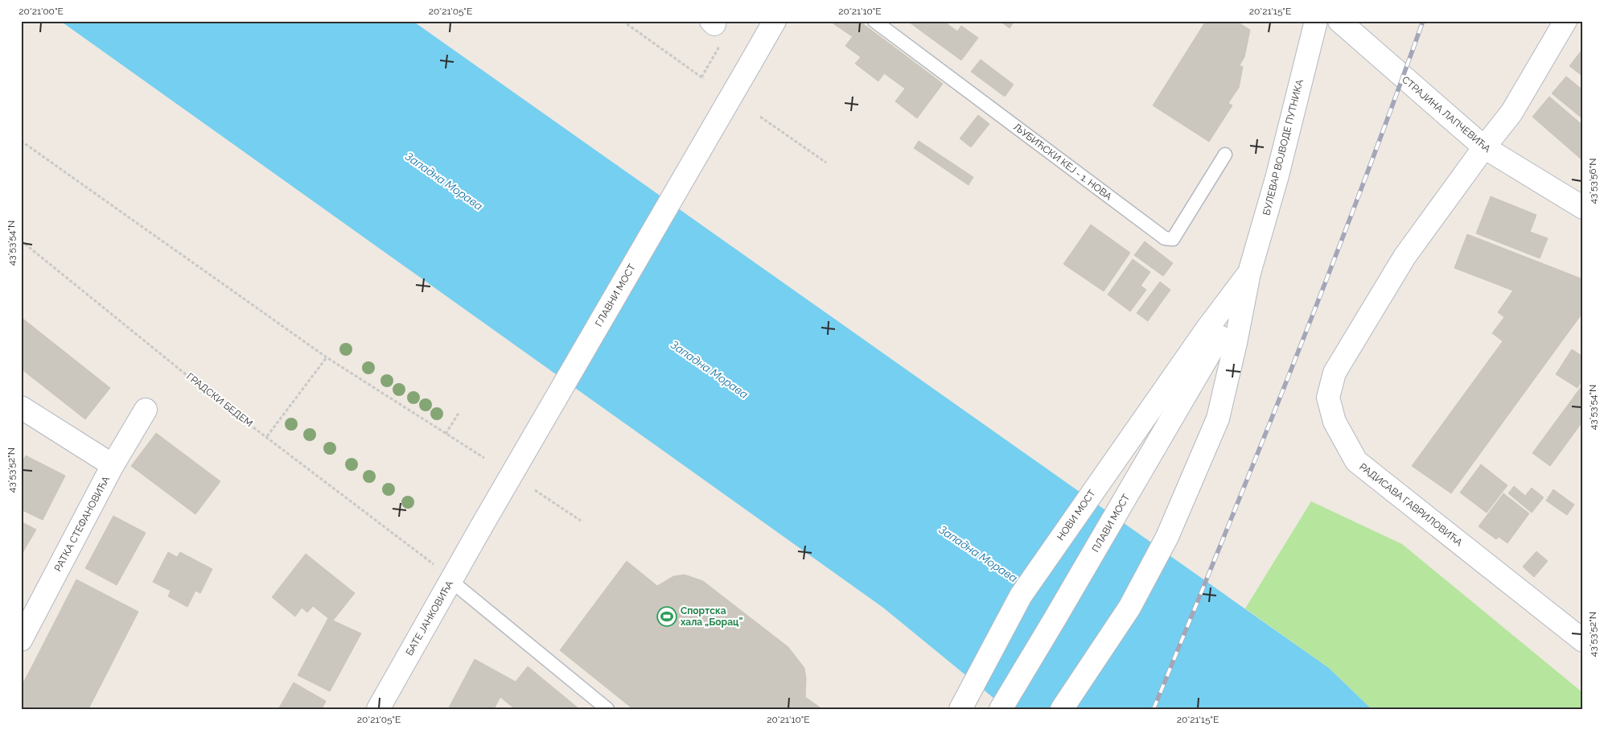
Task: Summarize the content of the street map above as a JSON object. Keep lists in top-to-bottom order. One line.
{"streets":{"main road":["СТРАЈИНА ЛАПЧЕВИЋА","БУЛЕВАР ВОЈВОДЕ ПУТНИКА","ГЛАВНИ МОСТ","РАДИСАВА ГАВРИЛОВИЋА","НОВИ МОСТ","ПЛАВИ МОСТ","РАТКА СТЕФАНОВИЋА","БАТЕ ЈАНКОВИЋА"],"lane":["ЉУБИЋСКИ КЕЈ - 1. НОВА"],"path":["ГРАДСКИ БЕДЕМ"]},"crossings":[["СТРАЈИНА ЛАПЧЕВИЋА","РАДИСАВА ГАВРИЛОВИЋА"],["БУЛЕВАР ВОЈВОДЕ ПУТНИКА","НОВИ МОСТ"],["БУЛЕВАР ВОЈВОДЕ ПУТНИКА","ПЛАВИ МОСТ"],["ГЛАВНИ МОСТ","БАТЕ ЈАНКОВИЋА"],["НОВИ МОСТ","ПЛАВИ МОСТ"]],"water":["Западна Морава"],"places":{"sports":["Спортска хала „Борац”"]},"coordinates":["20°21'00\"E","20°21'05\"E","20°21'10\"E","20°21'15\"E","43°53'56\"N","43°53'54\"N","43°53'52\"N"]}
